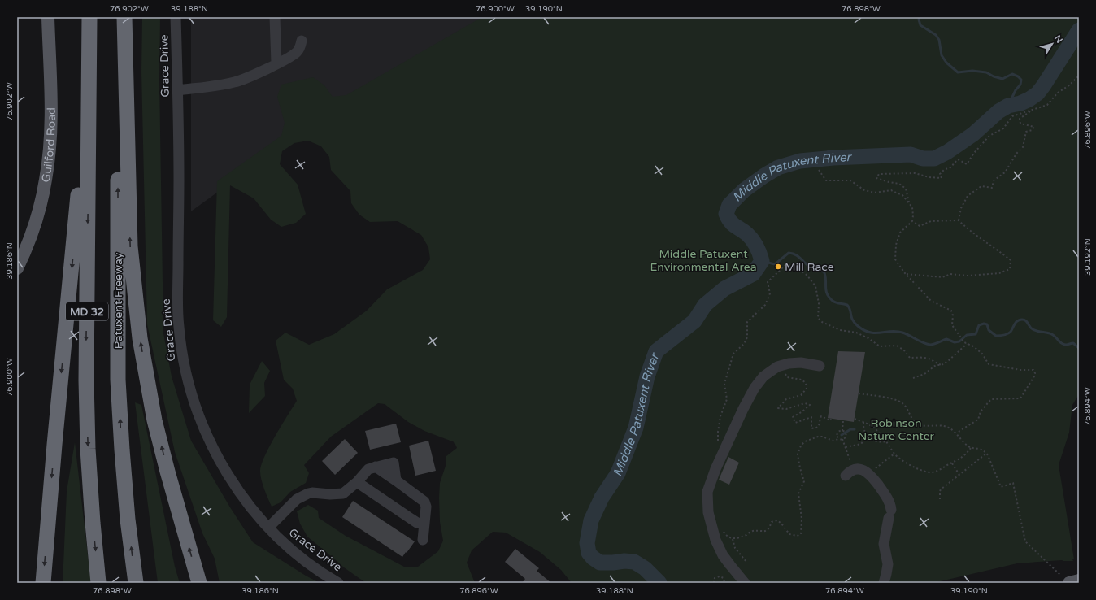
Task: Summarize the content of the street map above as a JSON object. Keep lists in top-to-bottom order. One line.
{"streets":{"highway":["Patuxent Freeway","MD 32"],"main road":["Guilford Road"],"street":["Grace Drive"]},"water":["Middle Patuxent River"],"parks":["Middle Patuxent Environmental Area","Robinson Nature Center"],"places":["Mill Race"],"north":"top right","coordinates":["76.902°W","39.188°N","76.900°W","39.190°N","76.898°W","76.896°W","39.192°N","39.186°N","76.894°W"]}
